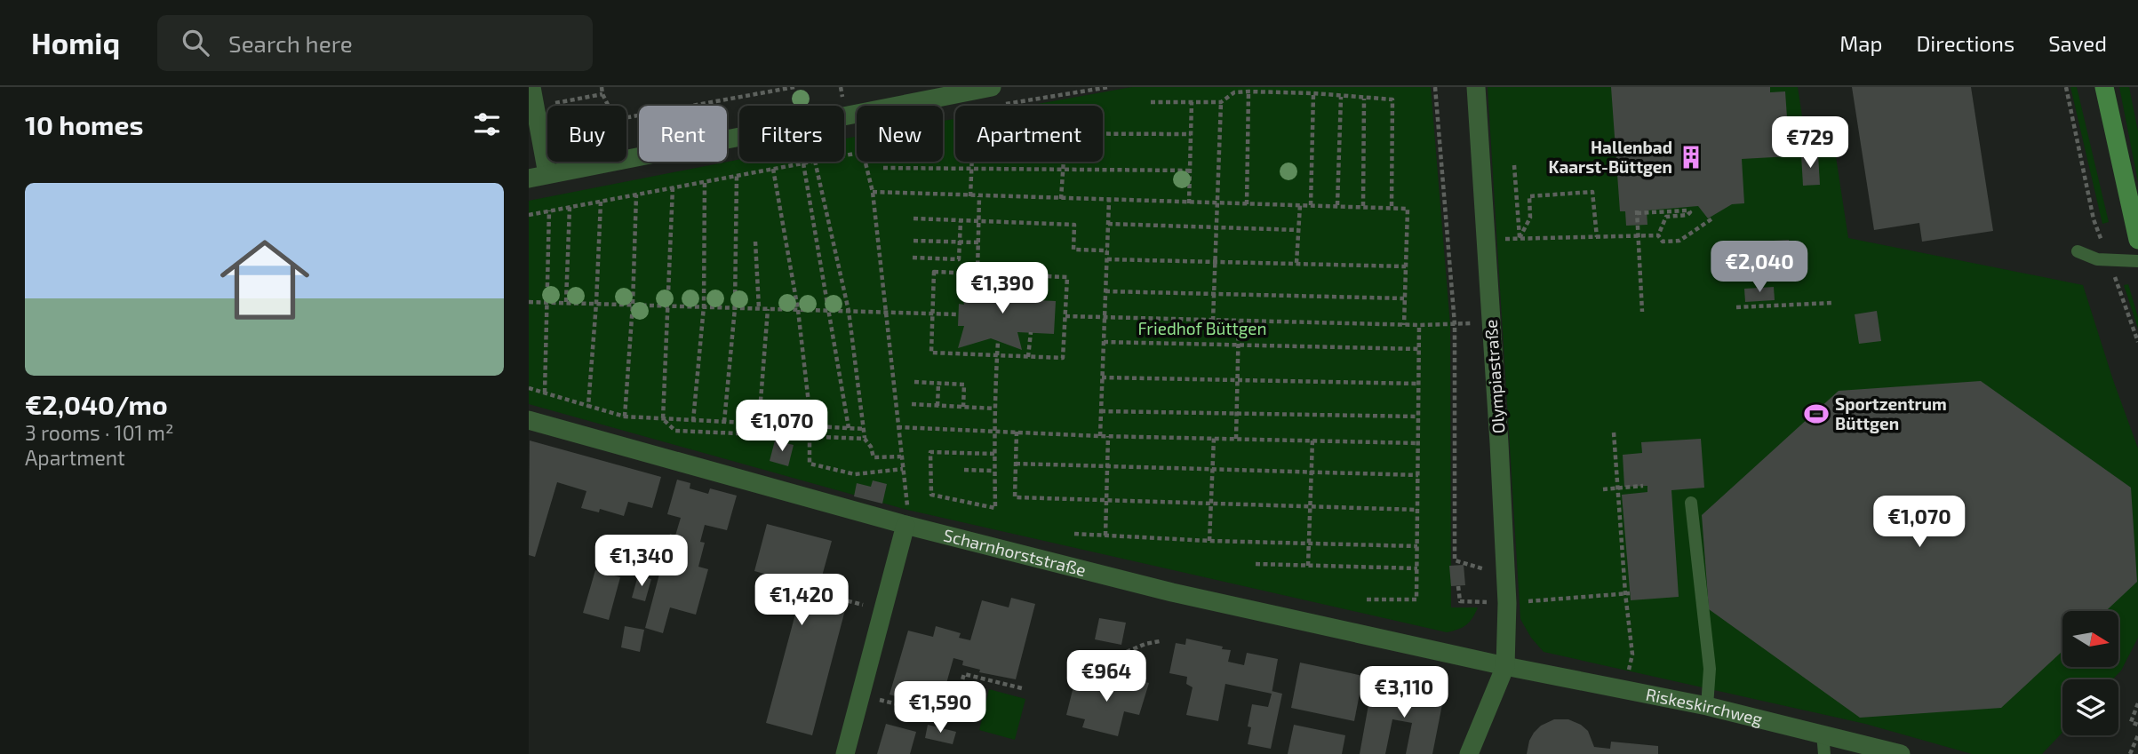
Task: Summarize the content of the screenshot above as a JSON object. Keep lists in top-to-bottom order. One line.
{"streets":{"street":["Olympiastraße","Scharnhorststraße","Riskeskirchweg"]},"crossings":[["Olympiastraße","Scharnhorststraße"],["Olympiastraße","Riskeskirchweg"],["Scharnhorststraße","Riskeskirchweg"]],"parks":["Friedhof Büttgen"],"places":{"building":["Hallenbad Kaarst-Büttgen"],"sports":["Sportzentrum Büttgen"]},"north":"right","page":{"header":"Homiq","search":"Search here","nav":["Map","Directions","Saved"],"heading":"10 homes","chip":["Buy","Rent","Filters","New","Apartment"],"price":["€729","€2,040","€1,390","€1,070","€1,070","€1,340","€1,420","€964","€3,110","€1,590"],"list":[{"name":"€2,040/mo","note":"3 rooms · 101 m² · Apartment"}]}}
